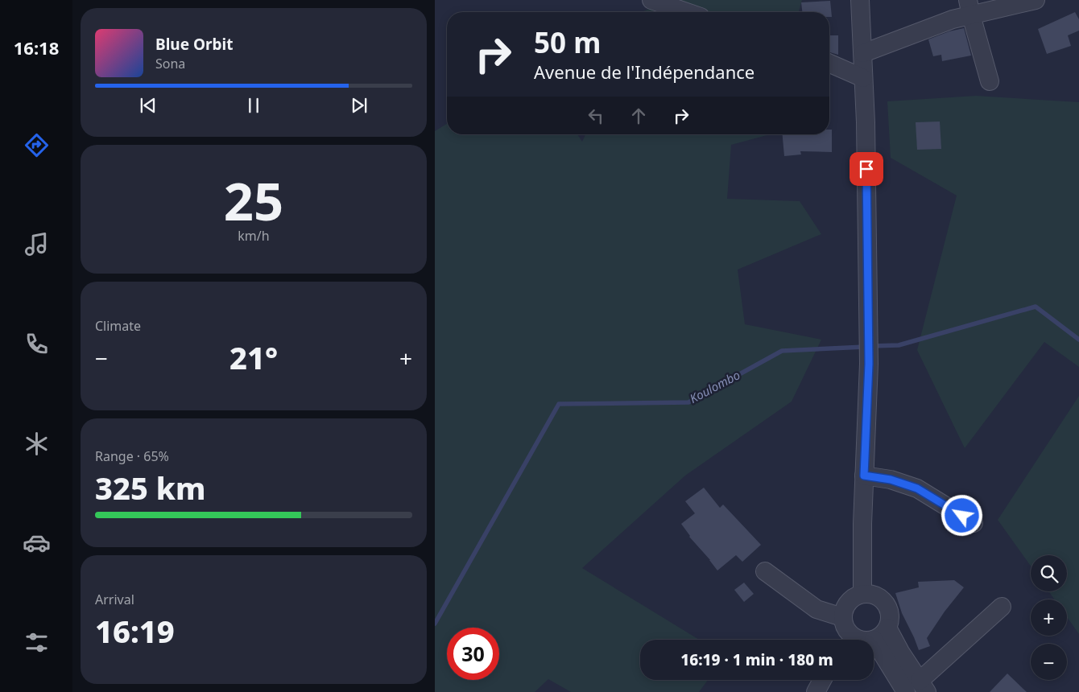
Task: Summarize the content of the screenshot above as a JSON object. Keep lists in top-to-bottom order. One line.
{"water":["Koulombo"],"page":{"tabs":"16:18","turn":["50 m","Avenue de l'Indépendance"],"song":["Blue Orbit","Sona"],"tile":[["25","km/h"],"Climate",["Range · 65%","325 km"],["Arrival","16:19"]],"heat":["−","21°","+"],"map_buttons":["+","−"],"limit":"30","trip":"16:19 · 1 min · 180 m"}}
